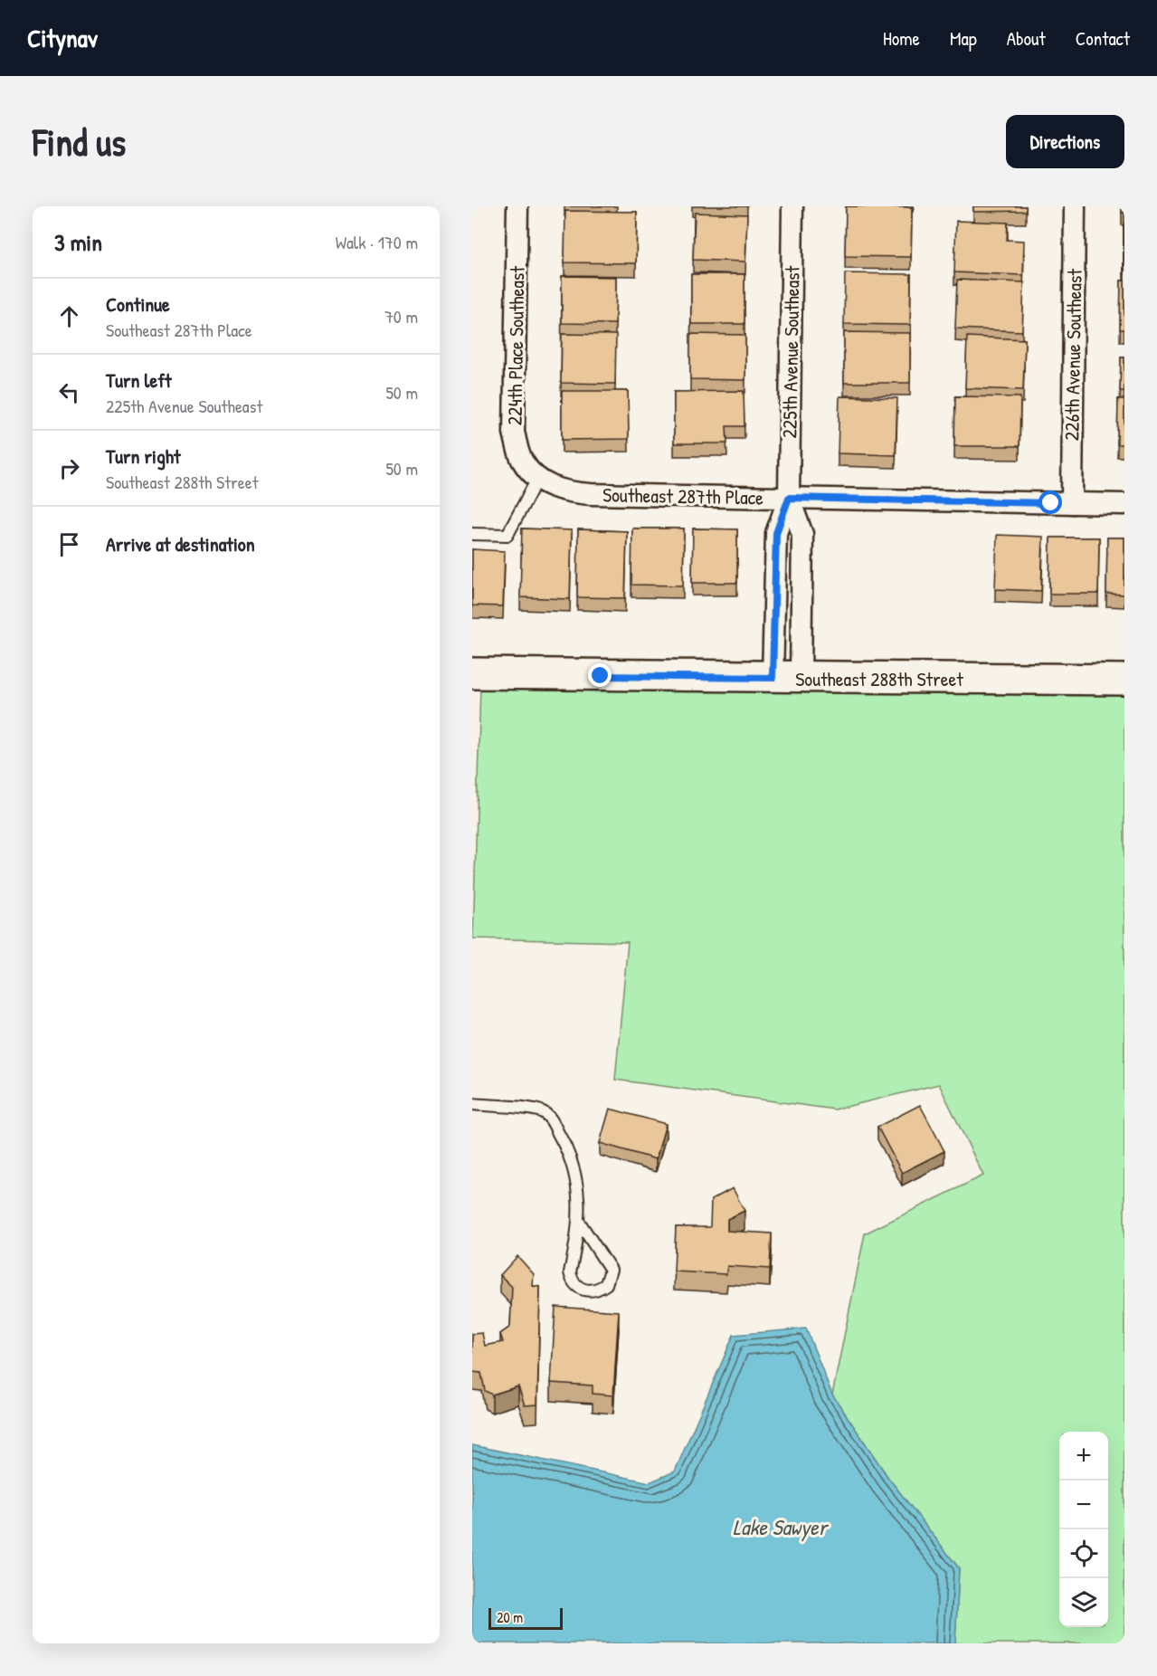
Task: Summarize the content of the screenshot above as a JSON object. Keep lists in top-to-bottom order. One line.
{"streets":{"street":["224th Place Southeast","225th Avenue Southeast","226th Avenue Southeast","Southeast 287th Place","Southeast 288th Street"]},"crossings":[["224th Place Southeast","Southeast 287th Place"],["225th Avenue Southeast","Southeast 287th Place"],["225th Avenue Southeast","Southeast 288th Street"],["226th Avenue Southeast","Southeast 287th Place"]],"water":["Lake Sawyer"],"scale_bar":"20 m","page":{"header":"Citynav","nav":["Home","Map","About","Contact"],"buttons":"Directions","title":"Find us","heading":["3 min","Walk · 170 m"],"list":[["Continue","Southeast 287th Place","70 m"],["Turn left","225th Avenue Southeast","50 m"],["Turn right","Southeast 288th Street","50 m"],"Arrive at destination"],"map_buttons":["+","−"],"scale":"20 m"}}
